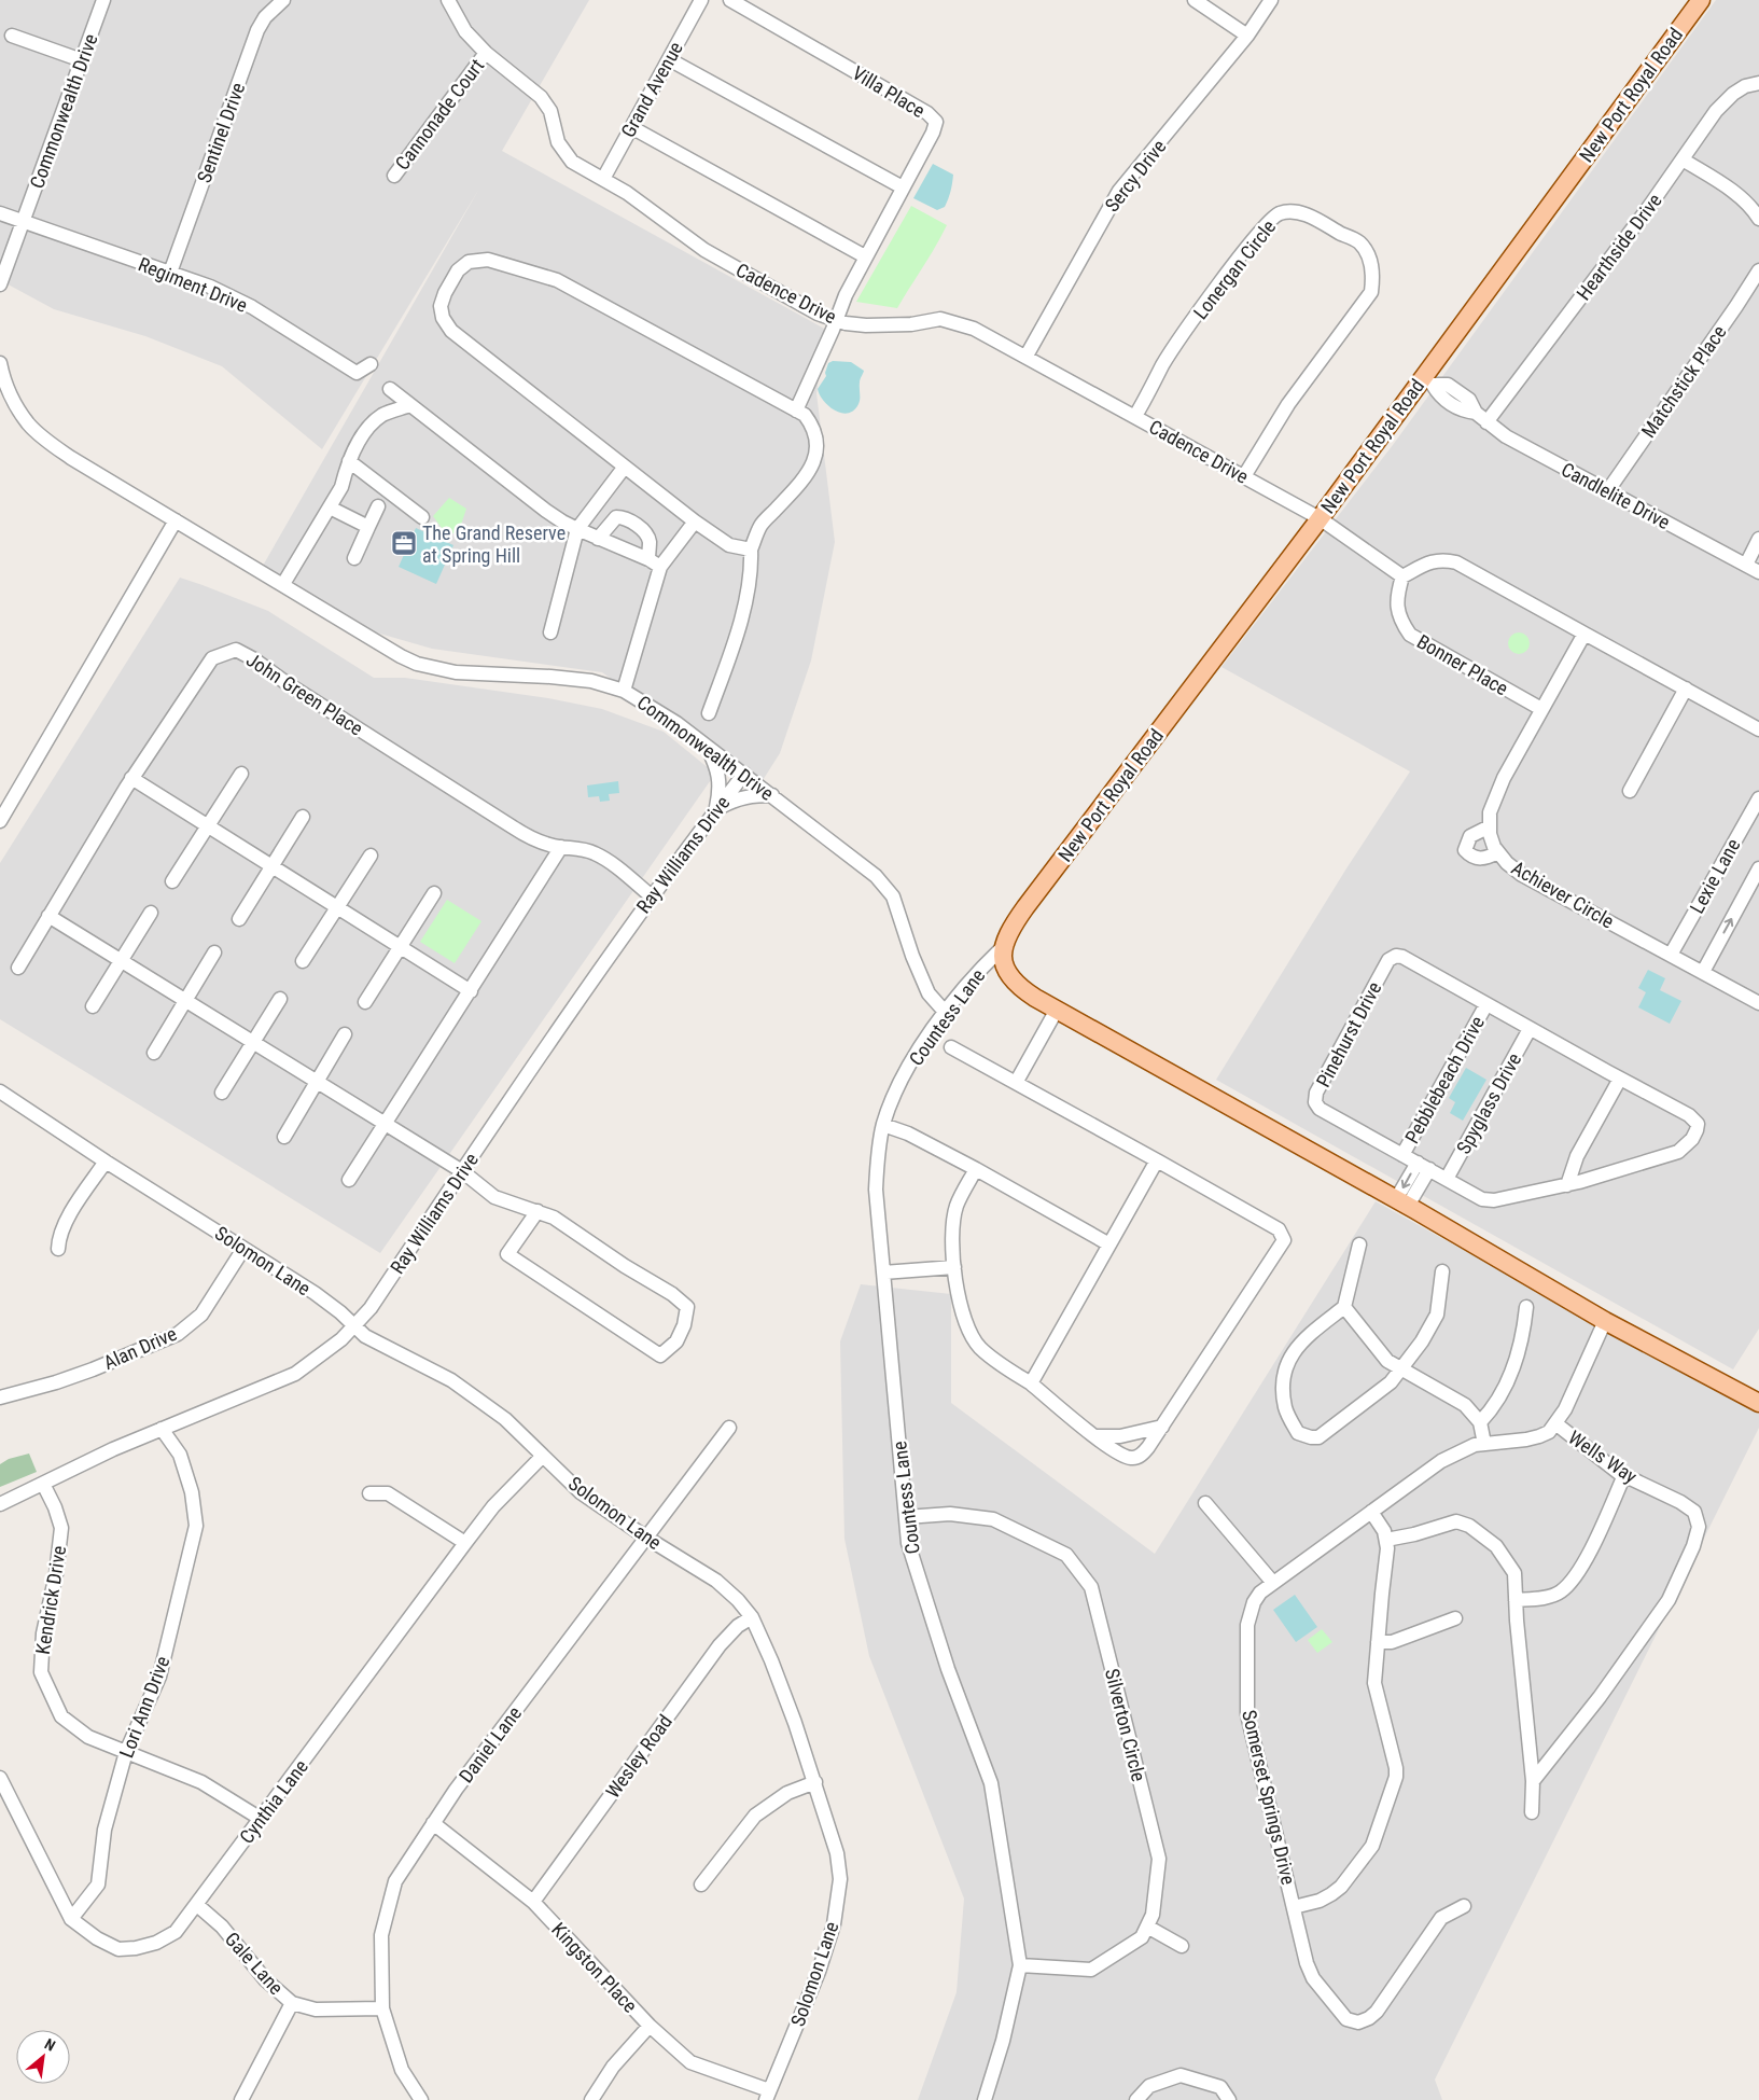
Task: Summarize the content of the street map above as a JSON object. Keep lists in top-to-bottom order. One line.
{"streets":{"main road":["New Port Royal Road"],"street":["Grand Avenue","Villa Place","Commonwealth Drive","Cannonade Court","Sentinel Drive","Sercy Drive","Hearthside Drive","Lonergan Circle","Regiment Drive","Cadence Drive","Matchstick Place","Candlelite Drive","Bonner Place","John Green Place","Ray Williams Drive","Lexie Lane","Achiever Circle","Countess Lane","Pinehurst Drive","Pebblebeach Drive","Spyglass Drive","Solomon Lane","Alan Drive","Wells Way","Kendrick Drive","Lori Ann Drive","Silverton Circle","Daniel Lane","Wesley Road","Somerset Springs Drive","Cynthia Lane","Gale Lane","Kingston Place"]},"crossings":[["Grand Avenue","Cadence Drive"],["Villa Place","Cadence Drive"],["New Port Royal Road","Cadence Drive"],["New Port Royal Road","Candlelite Drive"],["New Port Royal Road","Countess Lane"],["Commonwealth Drive","Regiment Drive"],["Commonwealth Drive","Ray Williams Drive"],["Commonwealth Drive","Countess Lane"],["Cannonade Court","Cadence Drive"],["Sentinel Drive","Regiment Drive"],["Sercy Drive","Cadence Drive"],["Hearthside Drive","Candlelite Drive"],["Lonergan Circle","Cadence Drive"],["Matchstick Place","Candlelite Drive"],["Bonner Place","Achiever Circle"],["John Green Place","Ray Williams Drive"],["Ray Williams Drive","Solomon Lane"],["Ray Williams Drive","Kendrick Drive"],["Ray Williams Drive","Lori Ann Drive"],["Lexie Lane","Achiever Circle"],["Countess Lane","Silverton Circle"],["Pinehurst Drive","Pebblebeach Drive"],["Pinehurst Drive","Spyglass Drive"],["Solomon Lane","Alan Drive"],["Solomon Lane","Daniel Lane"],["Solomon Lane","Wesley Road"],["Solomon Lane","Cynthia Lane"],["Solomon Lane","Kingston Place"],["Wells Way","Somerset Springs Drive"],["Kendrick Drive","Lori Ann Drive"],["Kendrick Drive","Cynthia Lane"],["Lori Ann Drive","Cynthia Lane"],["Daniel Lane","Gale Lane"],["Daniel Lane","Kingston Place"],["Wesley Road","Kingston Place"],["Cynthia Lane","Gale Lane"]],"places":{"office":["The Grand Reserve at Spring Hill"]},"north":"top right"}
